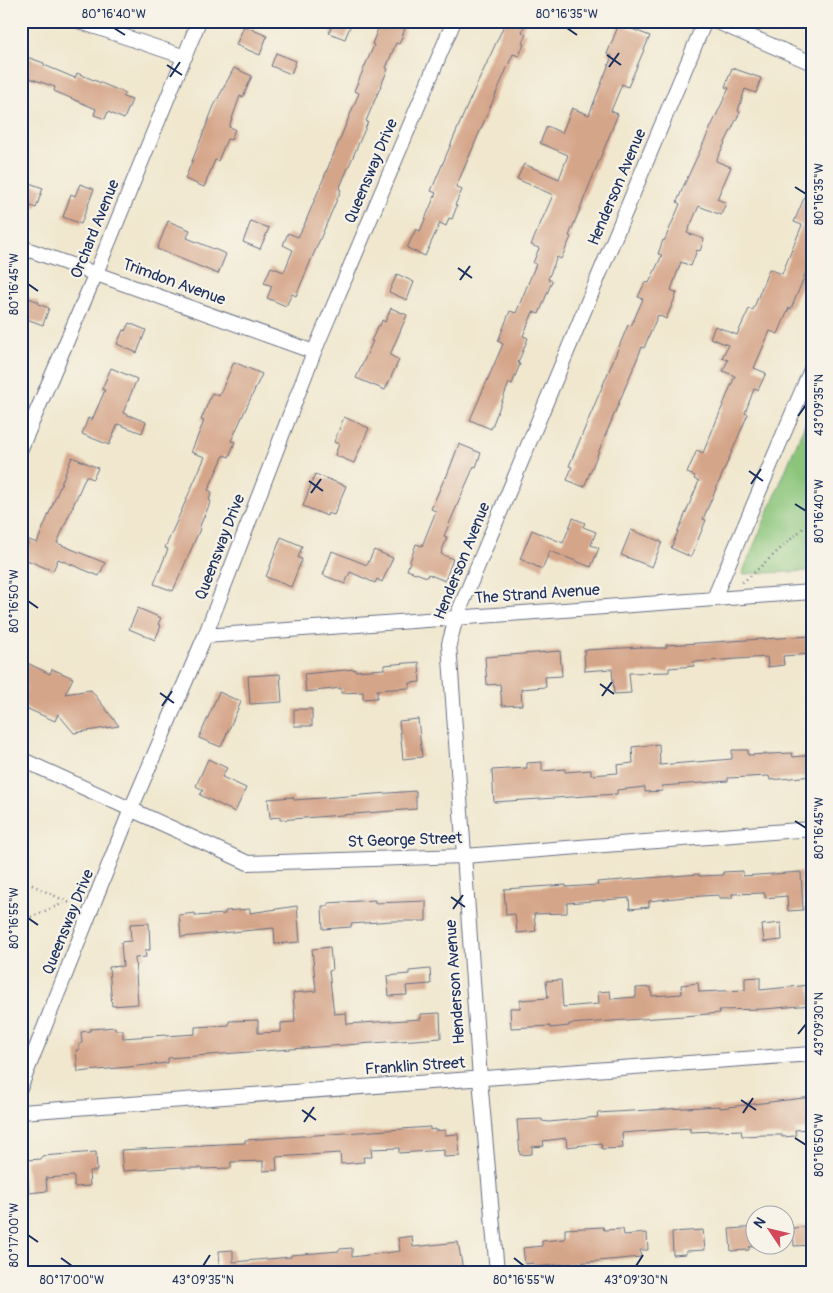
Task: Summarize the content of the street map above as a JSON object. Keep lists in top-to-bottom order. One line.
{"streets":{"street":["Queensway Drive","Henderson Avenue","Orchard Avenue","Trimdon Avenue","The Strand Avenue","St George Street","Franklin Street"]},"crossings":[["Queensway Drive","Trimdon Avenue"],["Queensway Drive","The Strand Avenue"],["Queensway Drive","St George Street"],["Henderson Avenue","The Strand Avenue"],["Henderson Avenue","St George Street"],["Henderson Avenue","Franklin Street"],["Orchard Avenue","Trimdon Avenue"]],"north":"top left","coordinates":["80°16'40\"W","80°16'35\"W","80°16'45\"W","43°09'35\"N","80°16'50\"W","80°16'55\"W","43°09'30\"N","80°17'00\"W"]}
